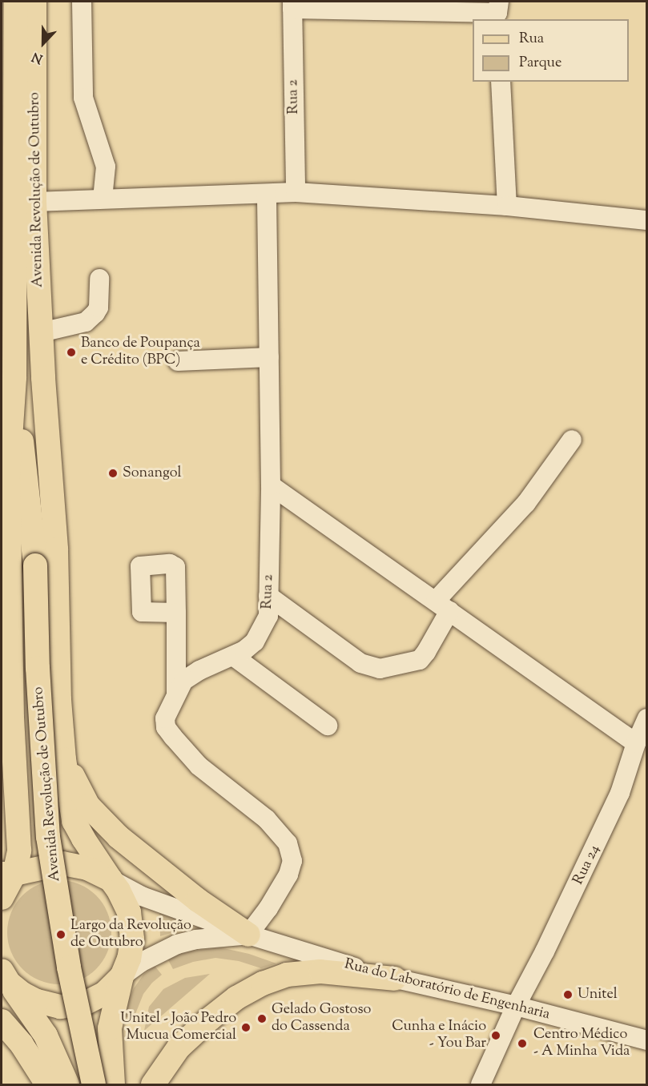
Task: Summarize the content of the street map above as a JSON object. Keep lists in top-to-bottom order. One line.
{"streets":{"main road":["Avenida Revolução de Outubro"],"street":["Rua 2","Rua 24","Rua do Laboratório de Engenharia"]},"crossings":[["Rua 2","Rua do Laboratório de Engenharia"],["Avenida Revolução de Outubro","Rua do Laboratório de Engenharia"],["Rua 24","Rua do Laboratório de Engenharia"]],"places":["Banco de Poupança e Crédito (BPC)","Sonangol","Largo da Revolução de Outubro","Unitel","Gelado Gostoso do Cassenda","Unitel - João Pedro Mucua Comercial","Cunha e Inácio - You Bar","Centro Médico - A Minha Vida"],"legend":["Rua","Parque"],"north":"bottom"}
